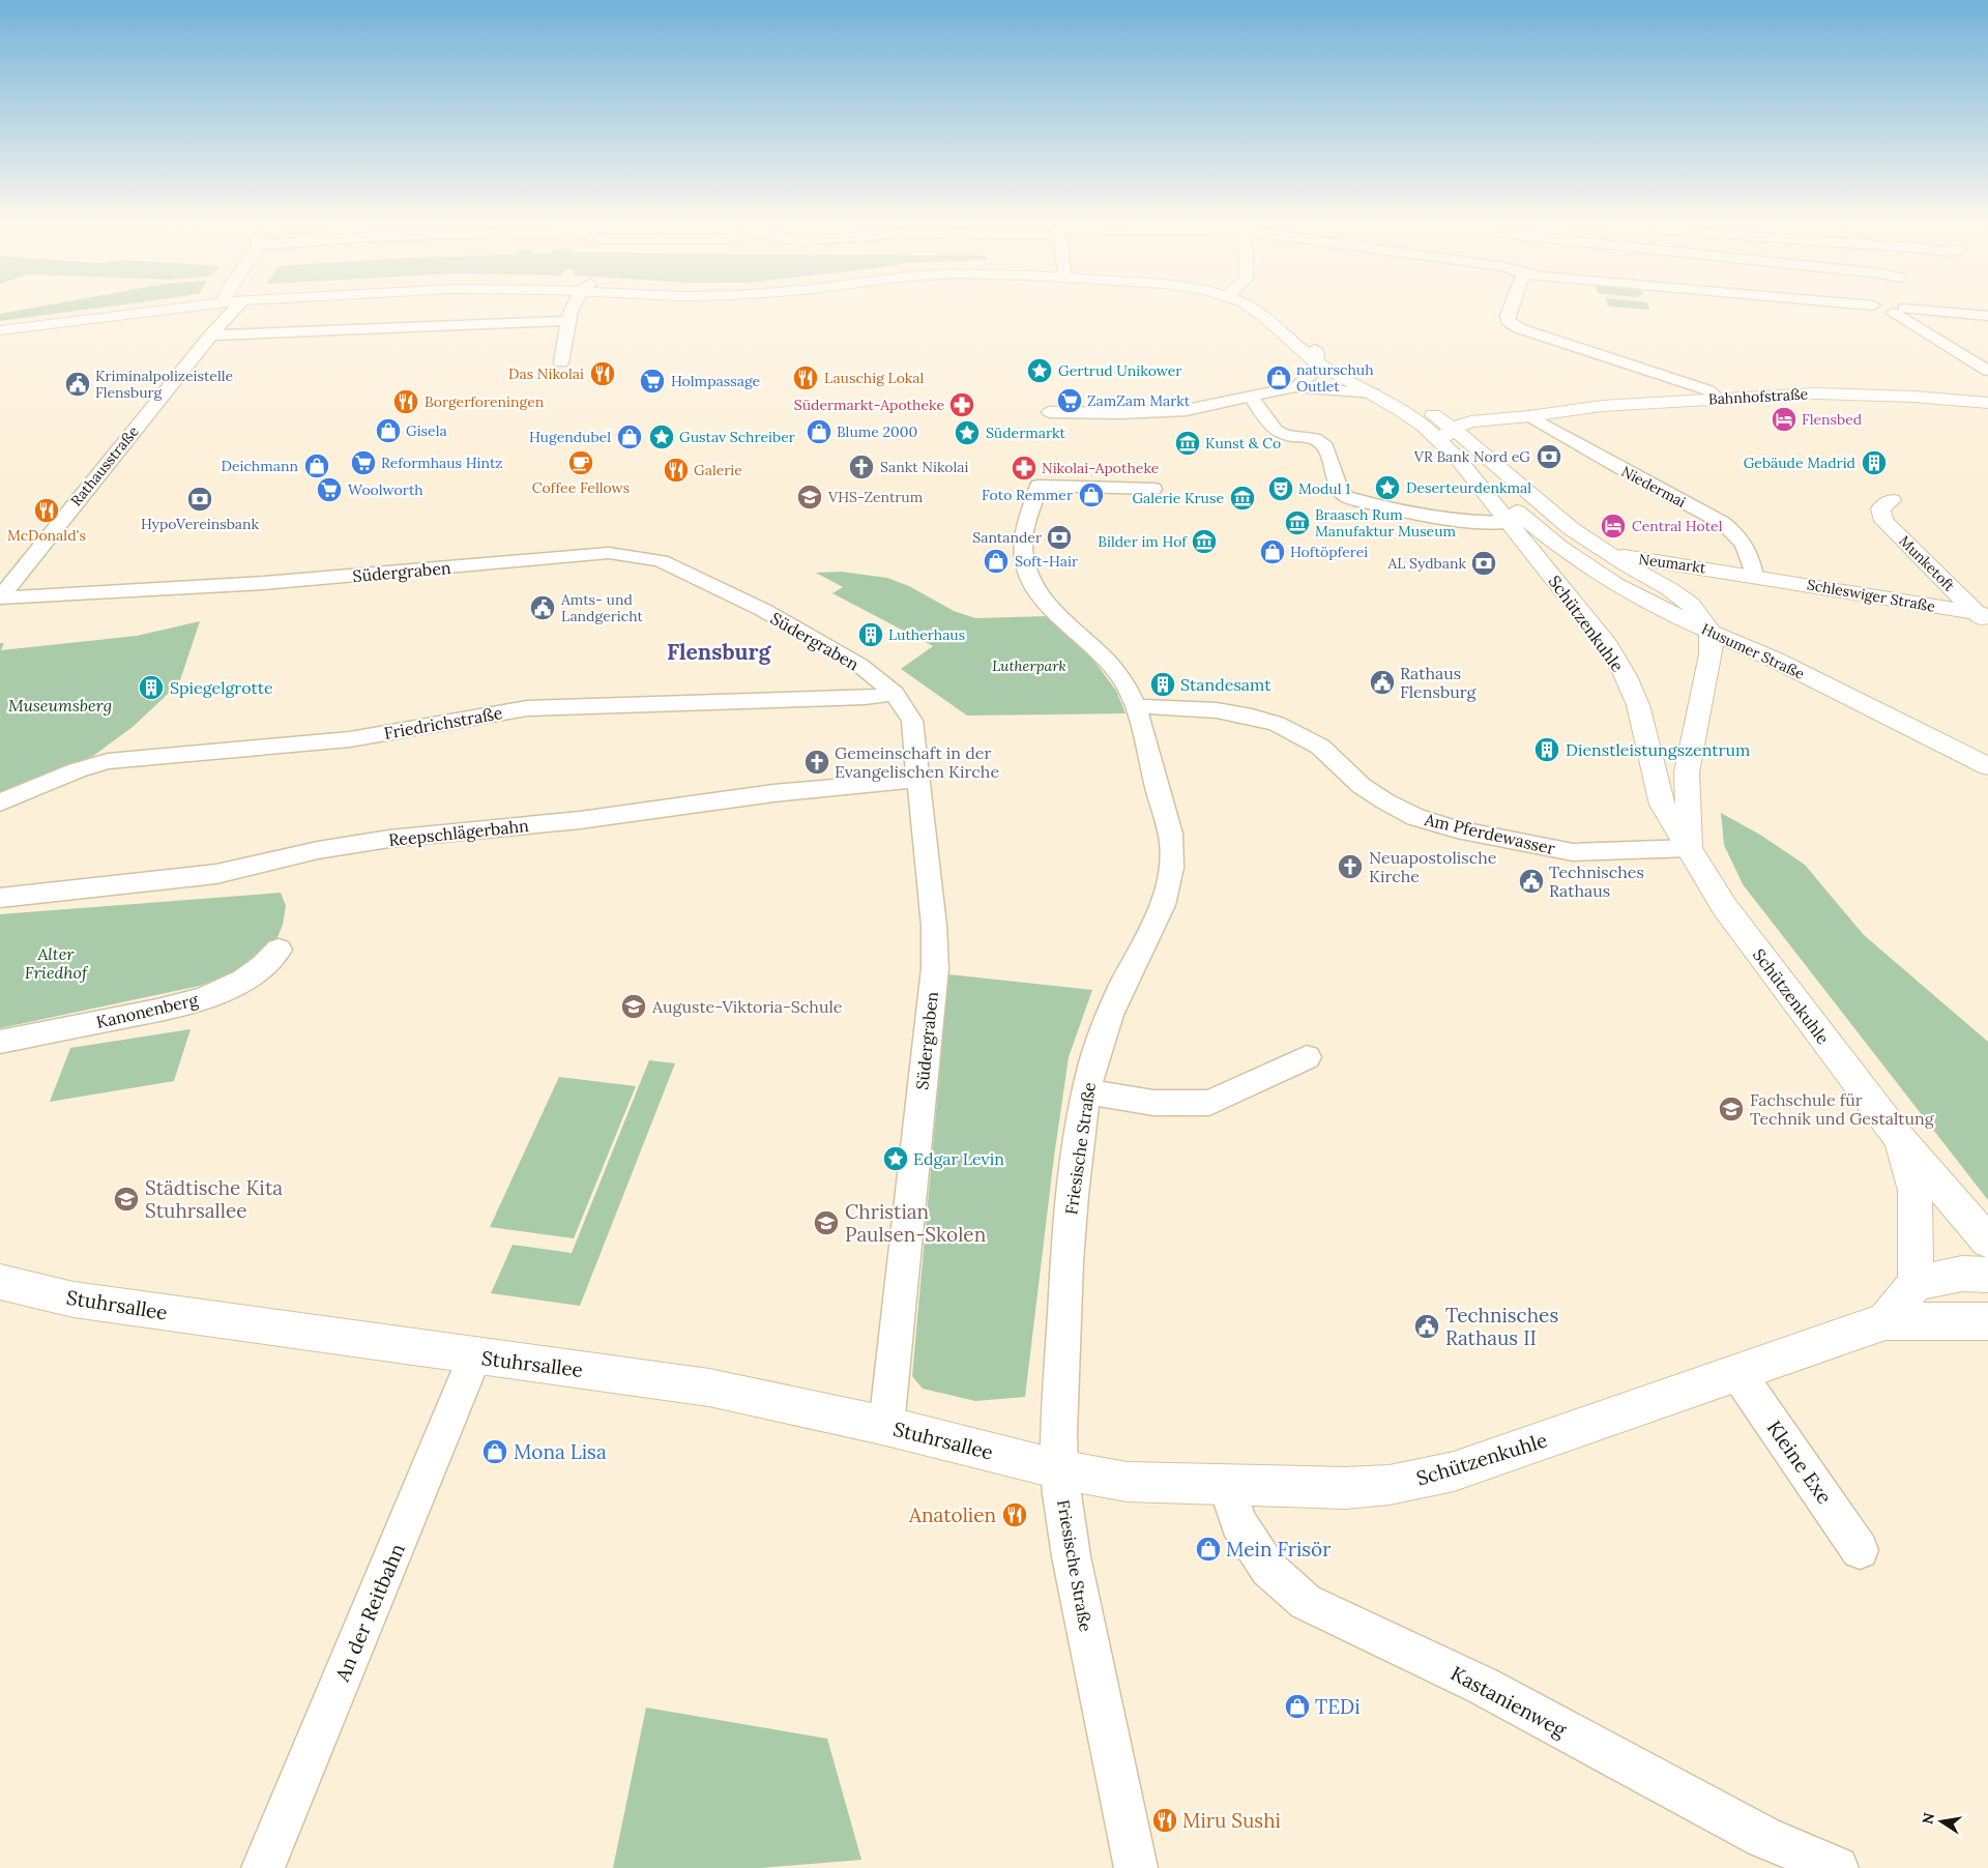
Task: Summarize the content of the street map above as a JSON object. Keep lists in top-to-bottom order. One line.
{"streets":{"main road":["Bahnhofstraße","Neumarkt","Munketoft","Schleswiger Straße","Schützenkuhle","Husumer Straße","Stuhrsallee"],"street":["Rathausstraße","Niedermai","Südergraben","Friedrichstraße","Reepschlägerbahn","Am Pferdewasser","Kanonenberg","Friesische Straße","Kleine Exe","An der Reitbahn","Kastanienweg"]},"crossings":[["Bahnhofstraße","Niedermai"],["Rathausstraße","Südergraben"],["Niedermai","Neumarkt"],["Niedermai","Schleswiger Straße"],["Neumarkt","Schleswiger Straße"],["Neumarkt","Schützenkuhle"],["Neumarkt","Husumer Straße"],["Munketoft","Schleswiger Straße"],["Südergraben","Friedrichstraße"],["Südergraben","Reepschlägerbahn"],["Südergraben","Stuhrsallee"],["Schützenkuhle","Husumer Straße"],["Schützenkuhle","Am Pferdewasser"],["Schützenkuhle","Friesische Straße"],["Schützenkuhle","Stuhrsallee"],["Schützenkuhle","Kleine Exe"],["Schützenkuhle","Kastanienweg"],["Am Pferdewasser","Friesische Straße"],["Friesische Straße","Stuhrsallee"],["Stuhrsallee","An der Reitbahn"]],"districts":["Flensburg"],"parks":["Lutherpark","Museumsberg","Alter Friedhof"],"places":{"place":["Gertrud Unikower","Südermarkt","Gustav Schreiber","Deserteurdenkmal","Edgar Levin"],"restaurant":["Das Nikolai","Lauschig Lokal","Borgerforeningen","Galerie","McDonald's","Anatolien","Miru Sushi"],"shop":["naturschuh Outlet","Gisela","Blume 2000","Hugendubel","Deichmann","Foto Remmer","Hoftöpferei","Soft-Hair","Mona Lisa","Mein Frisör","TEDi"],"supermarket":["Holmpassage","ZamZam Markt","Reformhaus Hintz","Woolworth"],"public building":["Kriminalpolizeistelle Flensburg","Amts- und Landgericht","Rathaus Flensburg","Technisches Rathaus","Technisches Rathaus II"],"pharmacy":["Südermarkt-Apotheke","Nikolai-Apotheke"],"hotel":["Flensbed","Central Hotel"],"museum":["Kunst & Co","Galerie Kruse","Braasch Rum Manufaktur Museum","Bilder im Hof"],"bank":["VR Bank Nord eG","HypoVereinsbank","Santander","AL Sydbank"],"cafe":["Coffee Fellows"],"building":["Gebäude Madrid","Lutherhaus","Standesamt","Spiegelgrotte","Dienstleistungszentrum"],"church":["Sankt Nikolai","Gemeinschaft in der Evangelischen Kirche","Neuapostolische Kirche"],"theatre":["Modul 1"],"school or university":["VHS-Zentrum","Auguste-Viktoria-Schule","Fachschule für Technik und Gestaltung","Städtische Kita Stuhrsallee","Christian Paulsen-Skolen"]},"north":"left"}
